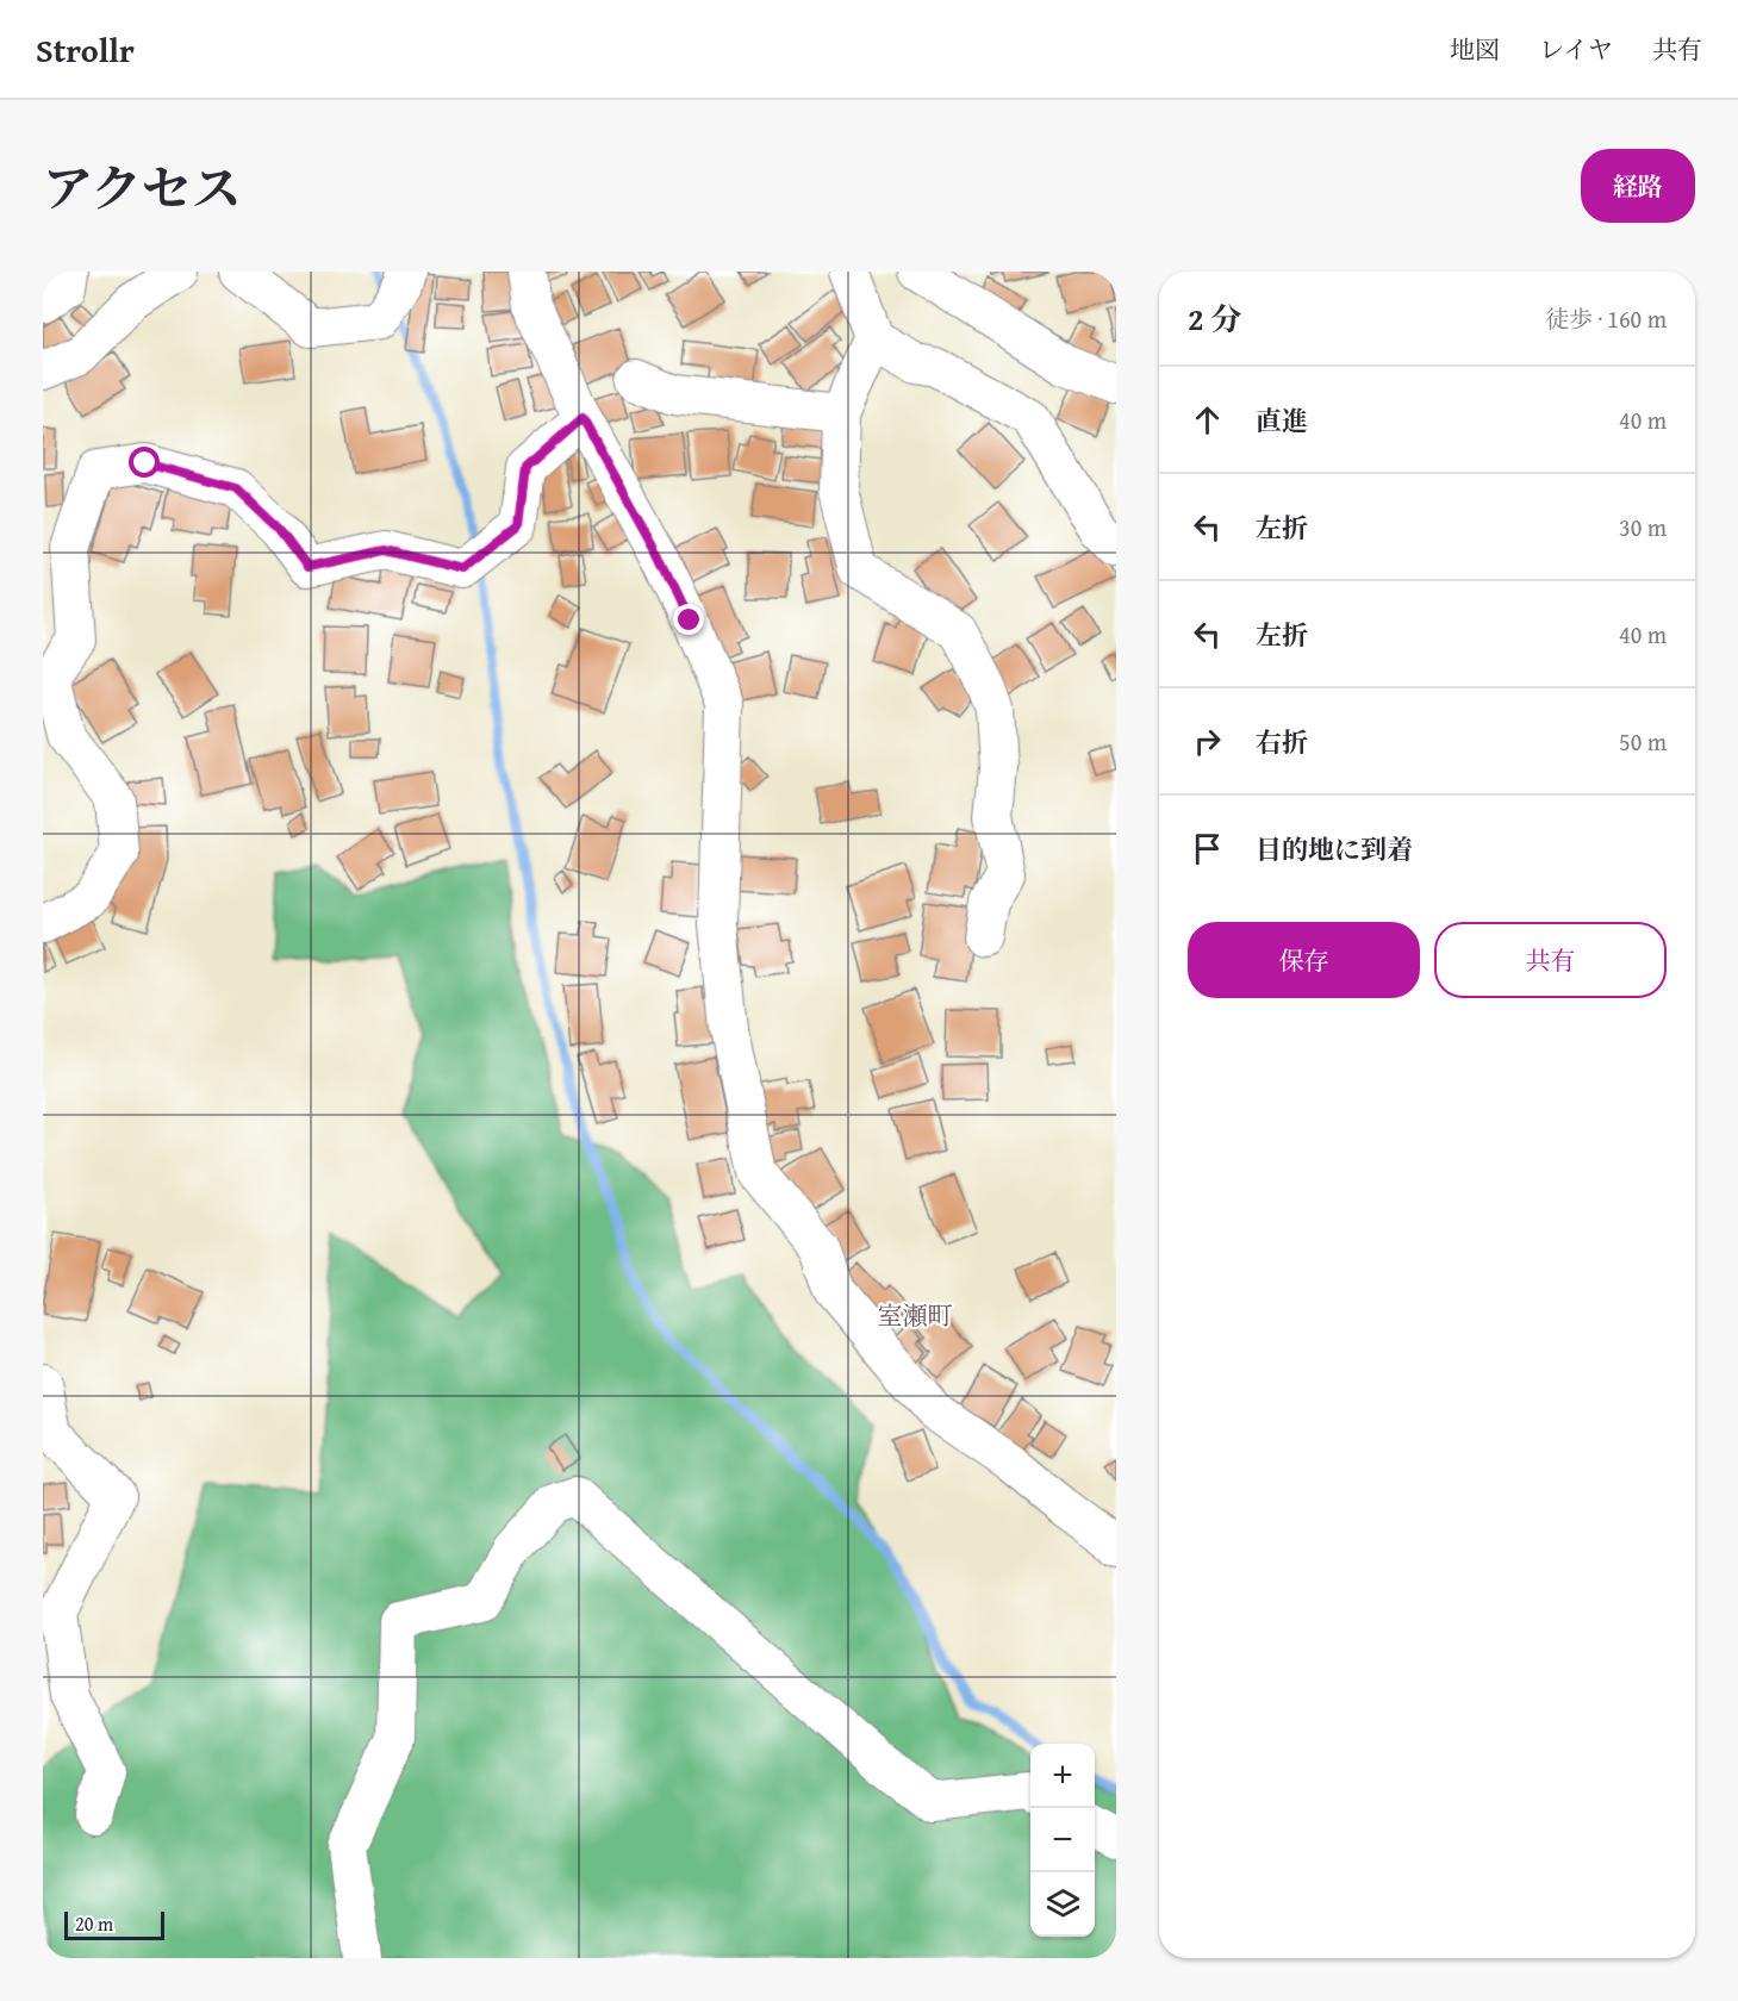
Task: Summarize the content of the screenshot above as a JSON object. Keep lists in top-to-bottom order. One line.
{"districts":["室瀬町"],"scale_bar":"20 m","page":{"header":"Strollr","nav":["地図","レイヤ","共有"],"title":"アクセス","buttons":["経路",["保存","共有"]],"heading":["2 分","徒歩 · 160 m"],"list":[["直進","40 m"],["左折","30 m"],["左折","40 m"],["右折","50 m"],"目的地に到着"],"map_buttons":["+","−"],"scale":"20 m"}}
